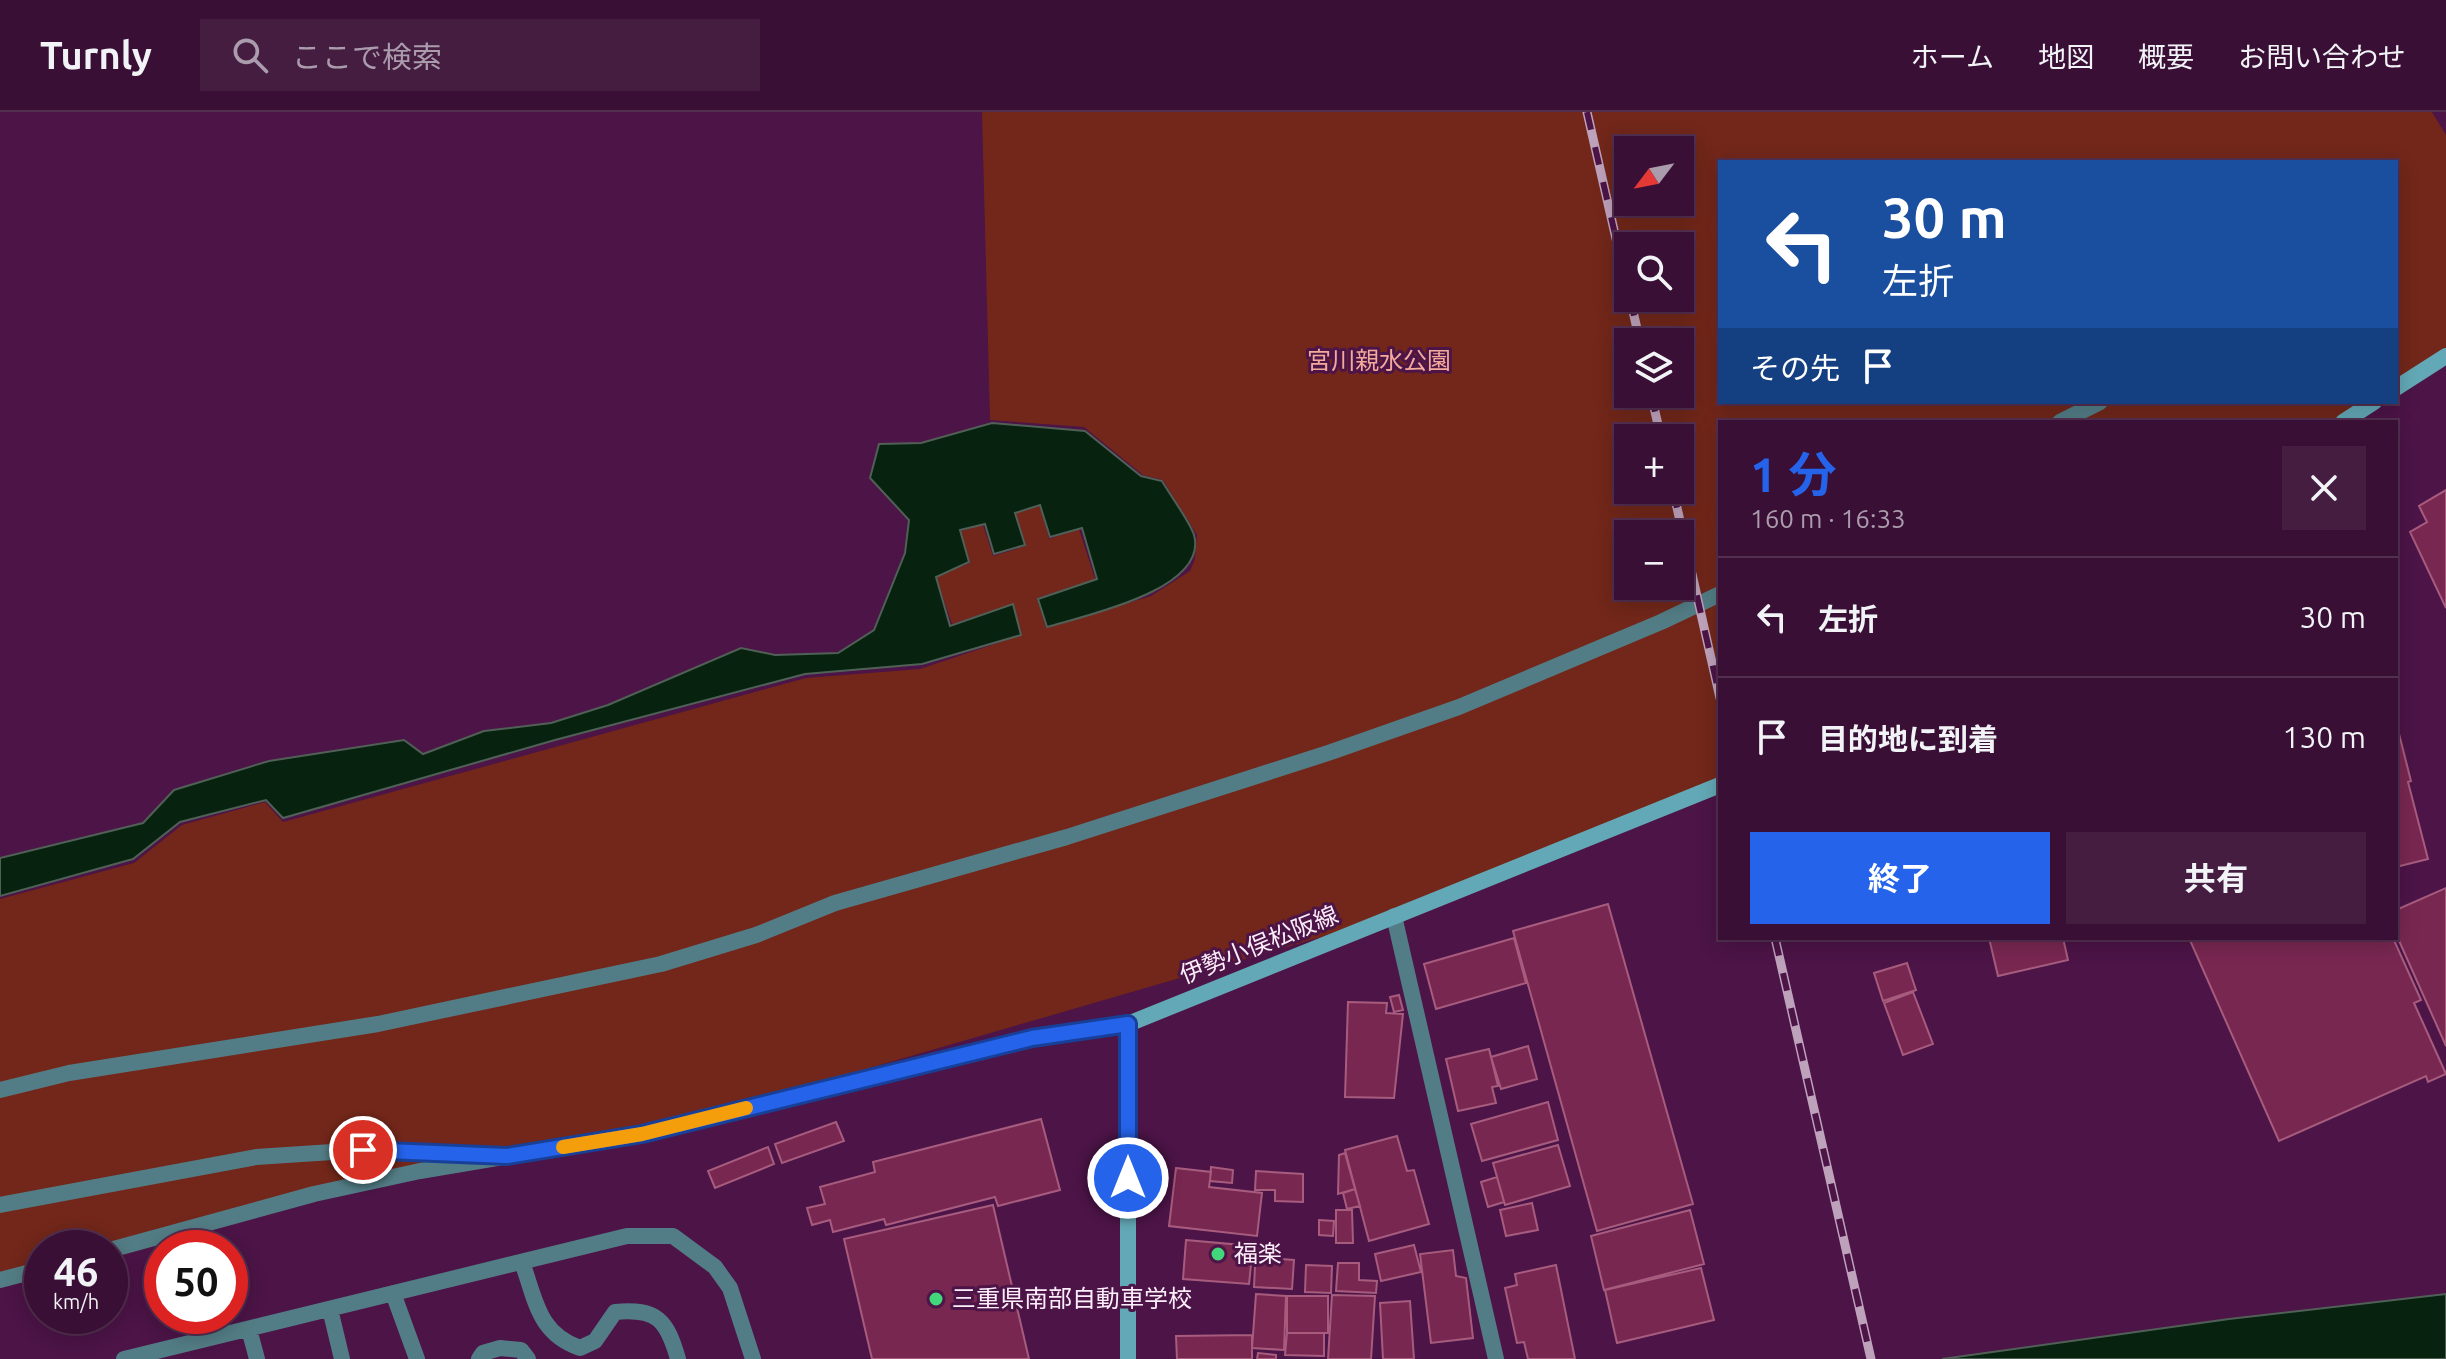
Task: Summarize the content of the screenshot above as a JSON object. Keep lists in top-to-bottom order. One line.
{"streets":{"main road":["伊勢小俣松阪線"]},"parks":["宮川親水公園"],"places":["福楽","三重県南部自動車学校"],"north":"bottom left","page":{"header":"Turnly","search":"ここで検索","nav":["ホーム","地図","概要","お問い合わせ"],"map_buttons":["+","−"],"turn":["30 m","左折"],"then":"その先","heading":["1 分","160 m · 16:33"],"list":[{"name":"左折","value":"30 m"},{"name":"目的地に到着","value":"130 m"}],"buttons":["終了","共有"],"speed":"46 km/h","limit":"50"}}
